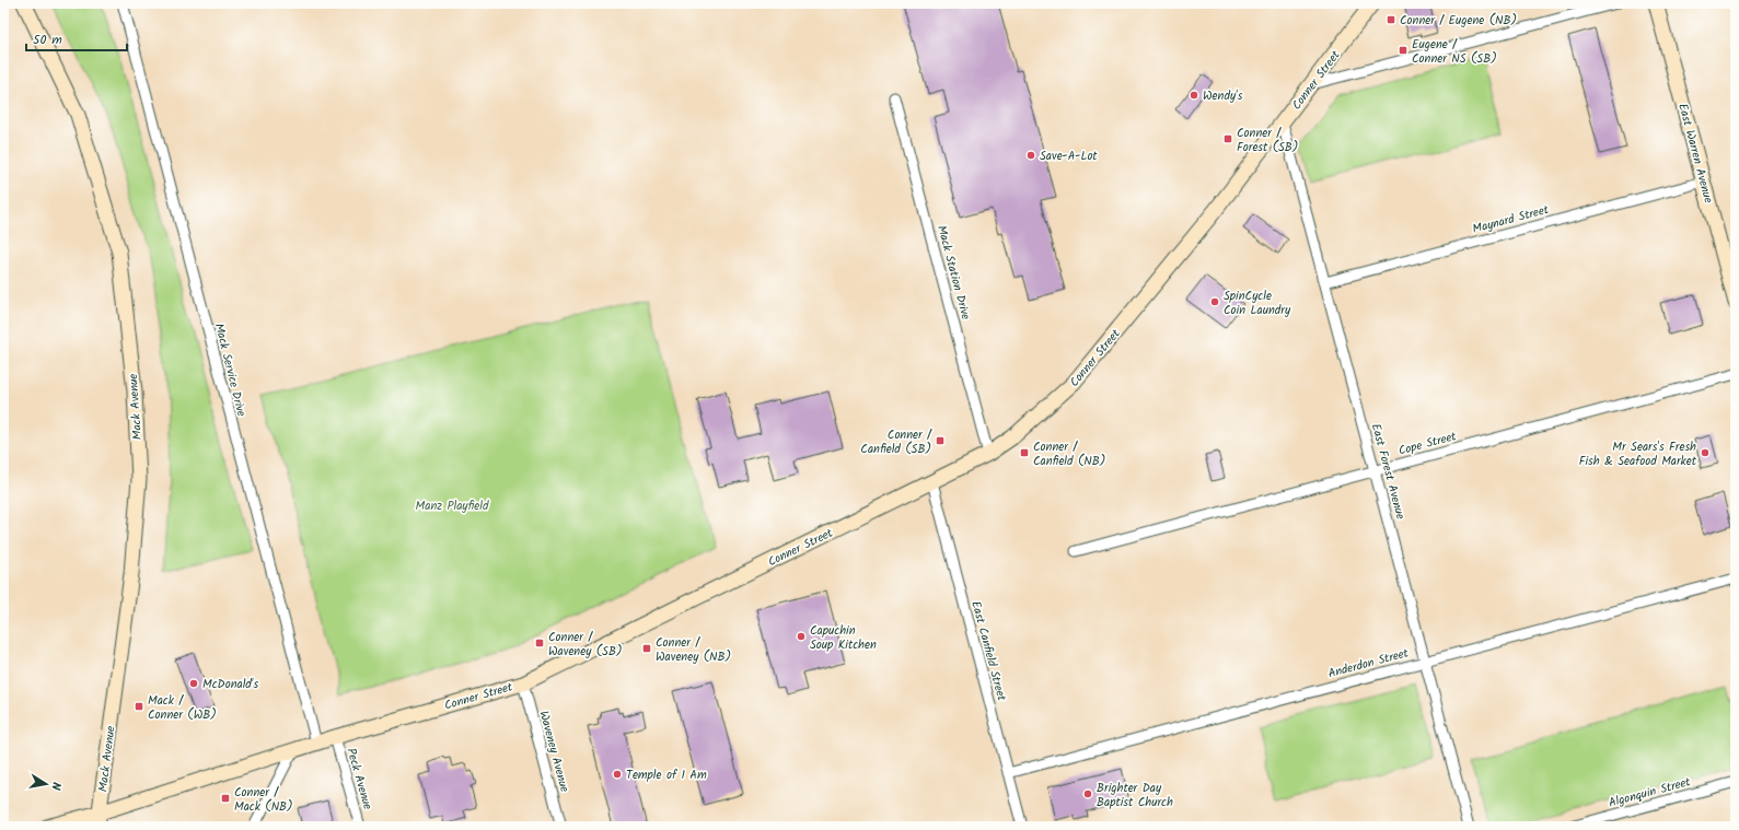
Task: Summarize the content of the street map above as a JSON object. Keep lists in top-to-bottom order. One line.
{"streets":{"main road":["Conner Street","East Warren Avenue","Mack Avenue"],"street":["Maynard Street","Mack Station Drive","Mack Service Drive","Cope Street","East Forest Avenue","East Canfield Street","Anderdon Street","Waveney Avenue","Peck Avenue","Algonquin Street"]},"crossings":[["Conner Street","Mack Station Drive"],["Conner Street","Mack Service Drive"],["Conner Street","Mack Avenue"],["Conner Street","East Forest Avenue"],["Conner Street","East Canfield Street"],["Conner Street","Waveney Avenue"],["Conner Street","Peck Avenue"],["East Warren Avenue","Maynard Street"],["Maynard Street","East Forest Avenue"],["Cope Street","East Forest Avenue"],["East Forest Avenue","Anderdon Street"],["East Canfield Street","Anderdon Street"]],"parks":["Manz Playfield"],"places":{"transit":["Conner / Eugene (NB)","Eugene / Conner NS (SB)","Conner / Forest (SB)","Conner / Canfield (SB)","Conner / Canfield (NB)","Conner / Waveney (SB)","Conner / Waveney (NB)","Mack / Conner (WB)","Conner / Mack (NB)"],"other":["Wendy's","Save-A-Lot","SpinCycle Coin Laundry","Mr Sears's Fresh Fish & Seafood Market","Capuchin Soup Kitchen","McDonald's","Temple of I Am","Brighter Day Baptist Church"]},"scale_bar":"50 m","north":"right"}
